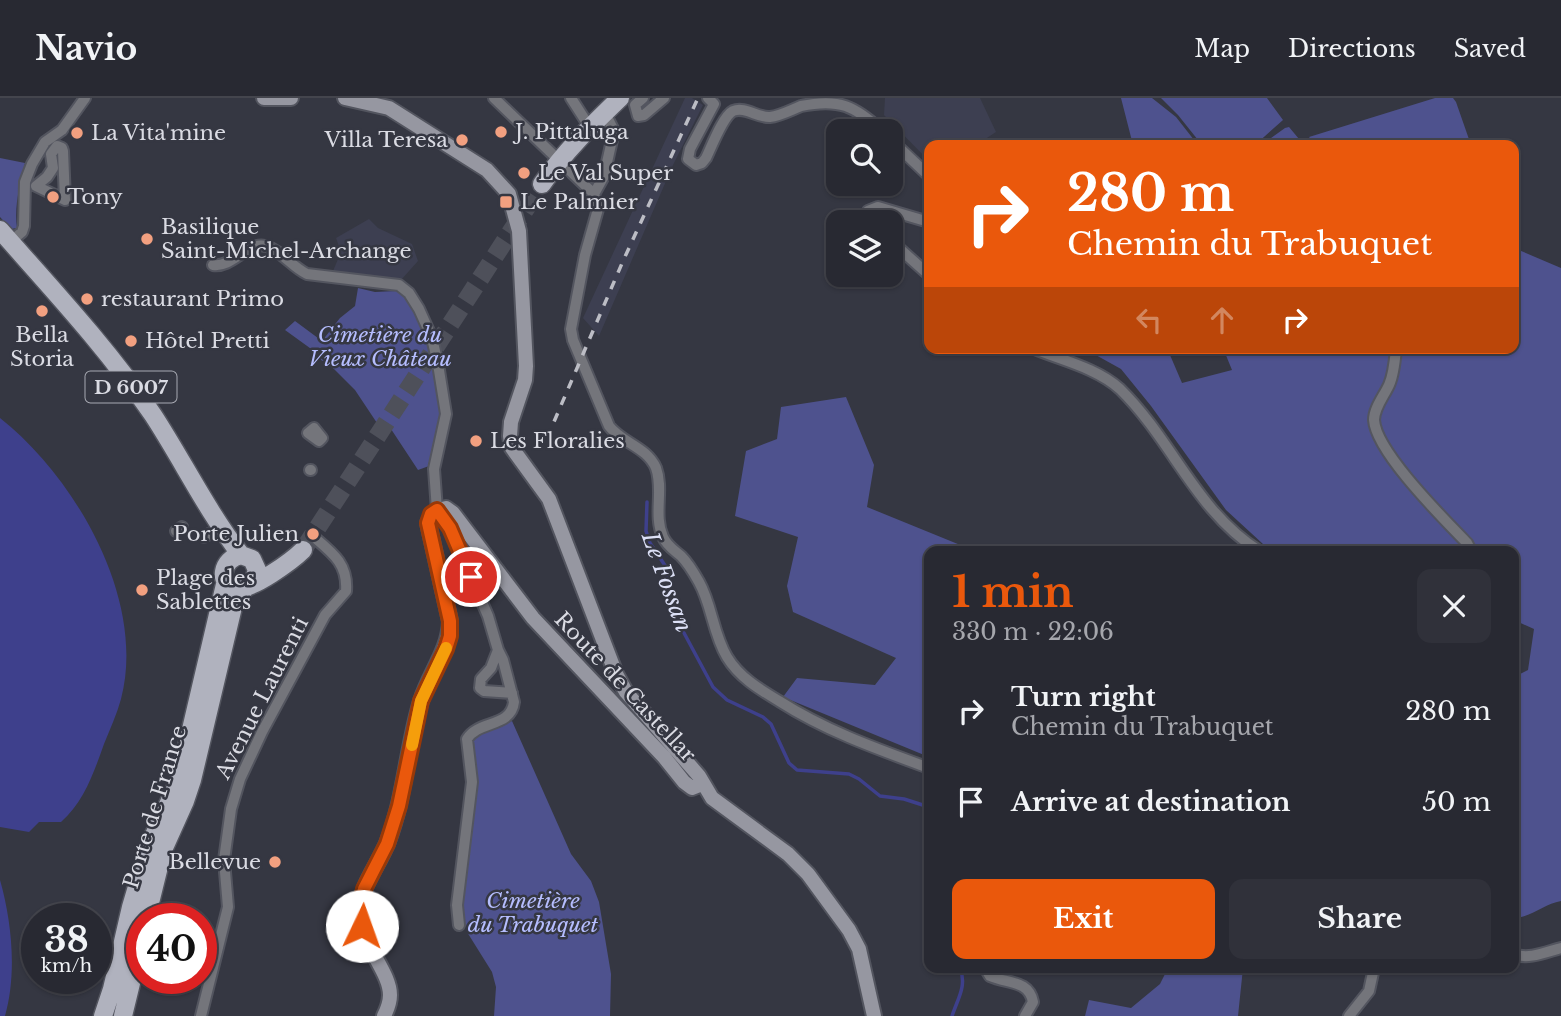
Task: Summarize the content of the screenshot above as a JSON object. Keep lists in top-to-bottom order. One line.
{"streets":{"main road":["D 6007","Porte de France"],"street":["Route de Castellar","Avenue Laurenti"]},"crossings":[["D 6007","Porte de France"]],"water":["Le Fossan"],"parks":["Cimetière du Vieux Château","Cimetière du Trabuquet"],"places":{"other":["J. Pittaluga","La Vita'mine","Villa Teresa","Le Val Super","Tony","Basilique Saint-Michel-Archange","restaurant Primo","Bella Storia","Hôtel Pretti","Les Floralies","Porte Julien","Plage des Sablettes","Bellevue"],"transit":["Le Palmier"]},"page":{"header":"Navio","nav":["Map","Directions","Saved"],"turn":["280 m","Chemin du Trabuquet"],"heading":["1 min","330 m · 22:06"],"list":[{"name":"Turn right","note":"Chemin du Trabuquet","value":"280 m"},{"name":"Arrive at destination","value":"50 m"}],"buttons":["Exit","Share"],"speed":"38 km/h","limit":"40"}}
